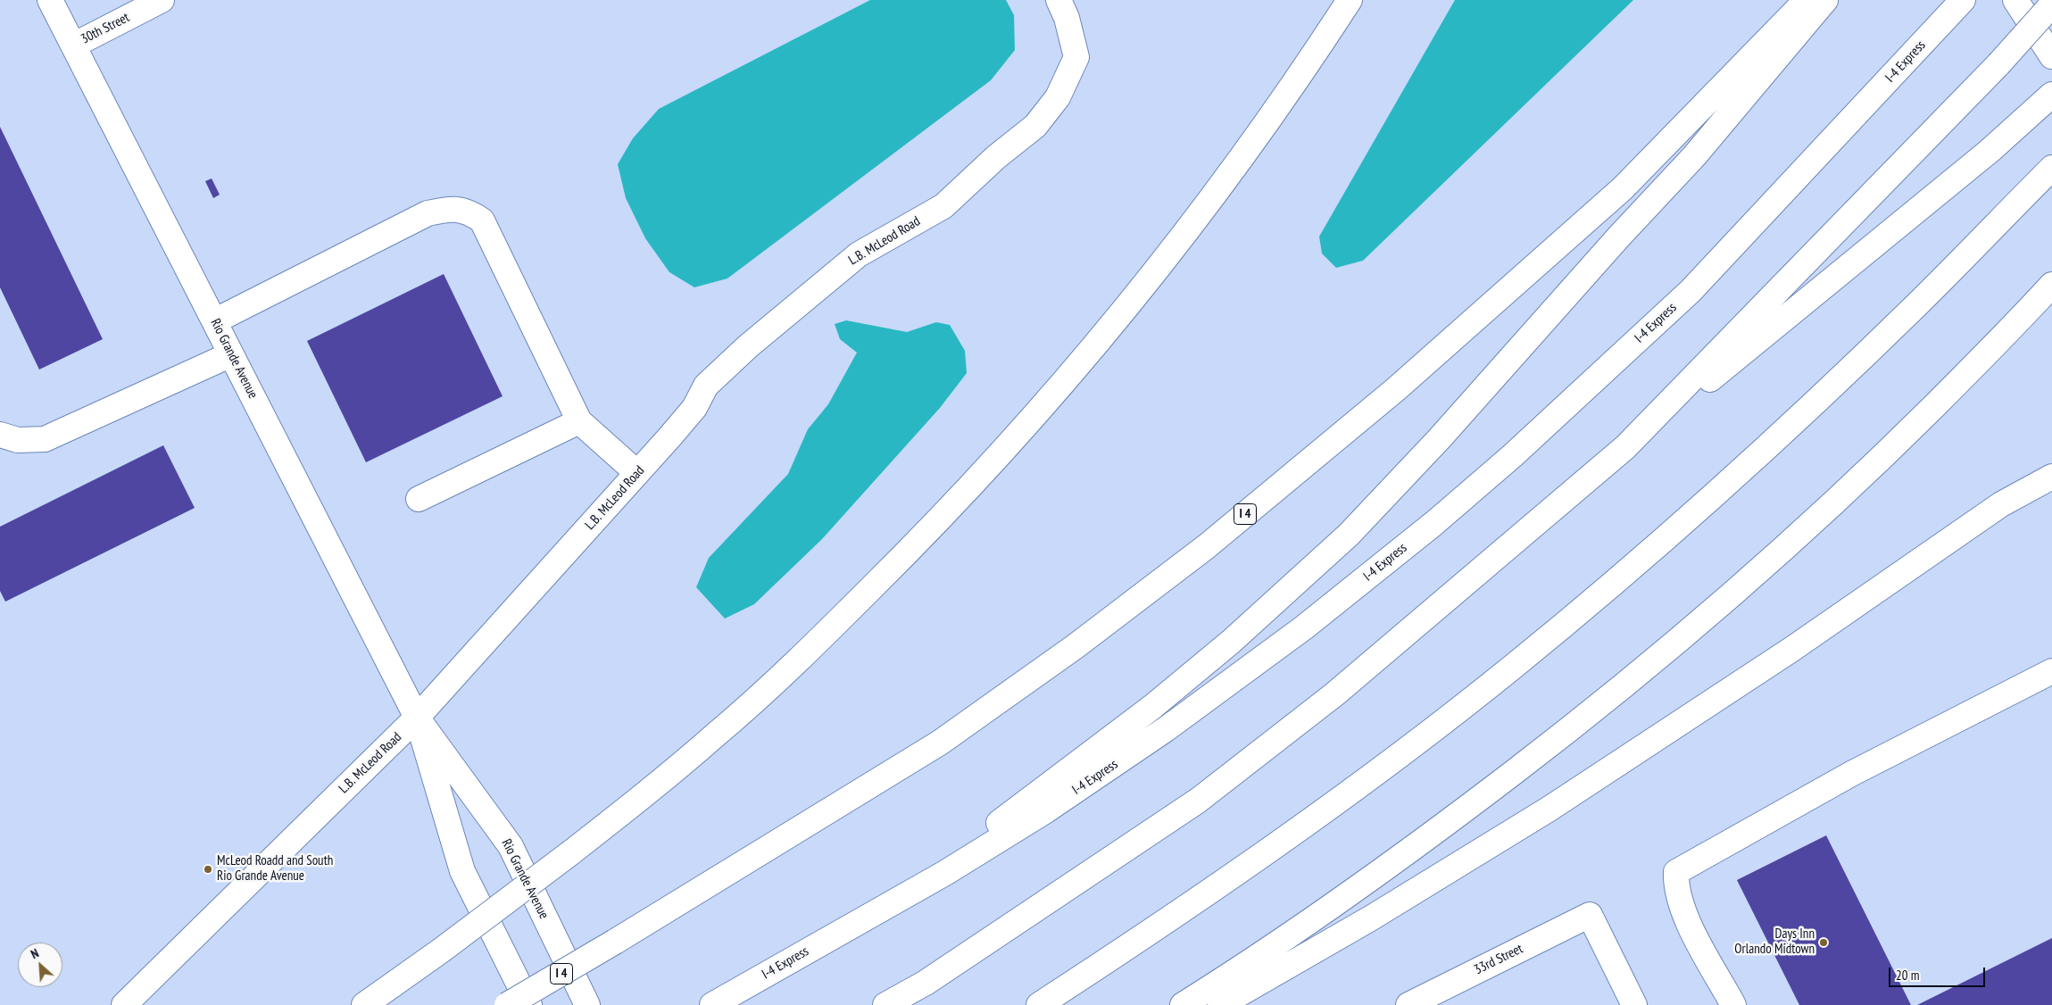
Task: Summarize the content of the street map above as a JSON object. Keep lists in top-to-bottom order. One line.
{"streets":{"main road":["30th Street","I-4 Express","L.B. McLeod Road","Rio Grande Avenue","I 4","33rd Street"]},"crossings":[["30th Street","Rio Grande Avenue"],["L.B. McLeod Road","Rio Grande Avenue"]],"places":["McLeod Roadd and South Rio Grande Avenue","Days Inn Orlando Midtown"],"scale_bar":"20 m","north":"top left"}
